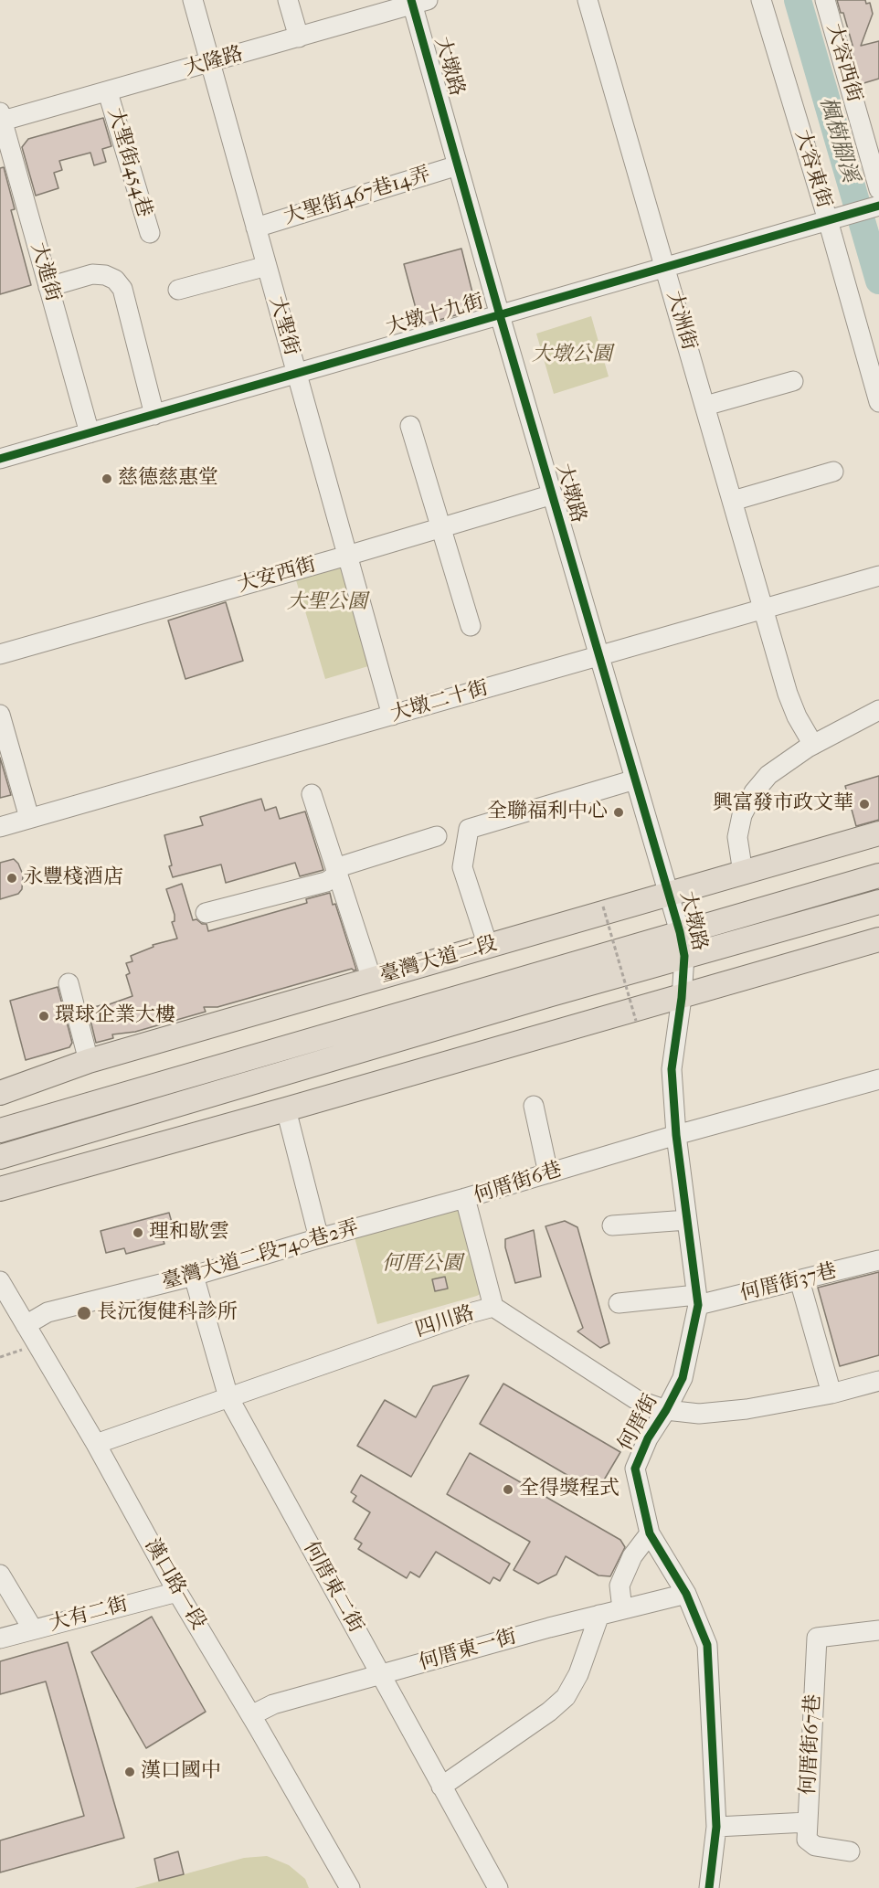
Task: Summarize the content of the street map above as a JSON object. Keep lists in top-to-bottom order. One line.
{"streets":{"main road":["臺灣大道二段"],"street":["大隆路","大容西街","大墩路","大聖街454巷","大容東街","大聖街467巷14弄","大進街","大墩十九街","大洲街","大聖街","大安西街","大墩二十街","何厝街6巷","臺灣大道二段740巷2弄","何厝街37巷","四川路","何厝街","漢口路一段","何厝東二街","大有二街","何厝東一街","何厝街67巷"]},"crossings":[["大隆路","大墩路"],["大隆路","大聖街454巷"],["大隆路","大進街"],["大隆路","大聖街"],["大墩路","大聖街467巷14弄"],["大墩路","大墩十九街"],["大墩路","大安西街"],["大墩路","大墩二十街"],["大墩路","臺灣大道二段"],["大墩路","何厝街"],["大容東街","大墩十九街"],["大聖街467巷14弄","大聖街"],["大進街","大墩十九街"],["大墩十九街","大洲街"],["大墩十九街","大聖街"],["大洲街","大墩二十街"],["大聖街","大安西街"],["大聖街","大墩二十街"],["何厝街6巷","臺灣大道二段740巷2弄"],["何厝街6巷","四川路"],["何厝街6巷","何厝街"],["臺灣大道二段740巷2弄","漢口路一段"],["臺灣大道二段740巷2弄","何厝東二街"],["何厝街37巷","何厝街"],["四川路","何厝街"],["四川路","漢口路一段"],["四川路","何厝東二街"],["何厝街","何厝東一街"],["何厝街","何厝街67巷"],["漢口路一段","大有二街"],["漢口路一段","何厝東一街"],["何厝東二街","何厝東一街"]],"water":["楓樹腳溪"],"parks":["大墩公園","大聖公園","何厝公園"],"places":["慈德慈惠堂","興富發市政文華","全聯福利中心","永豐棧酒店","環球企業大樓","理和歇雲","長沅復健科診所","全得獎程式","漢口國中"]}
